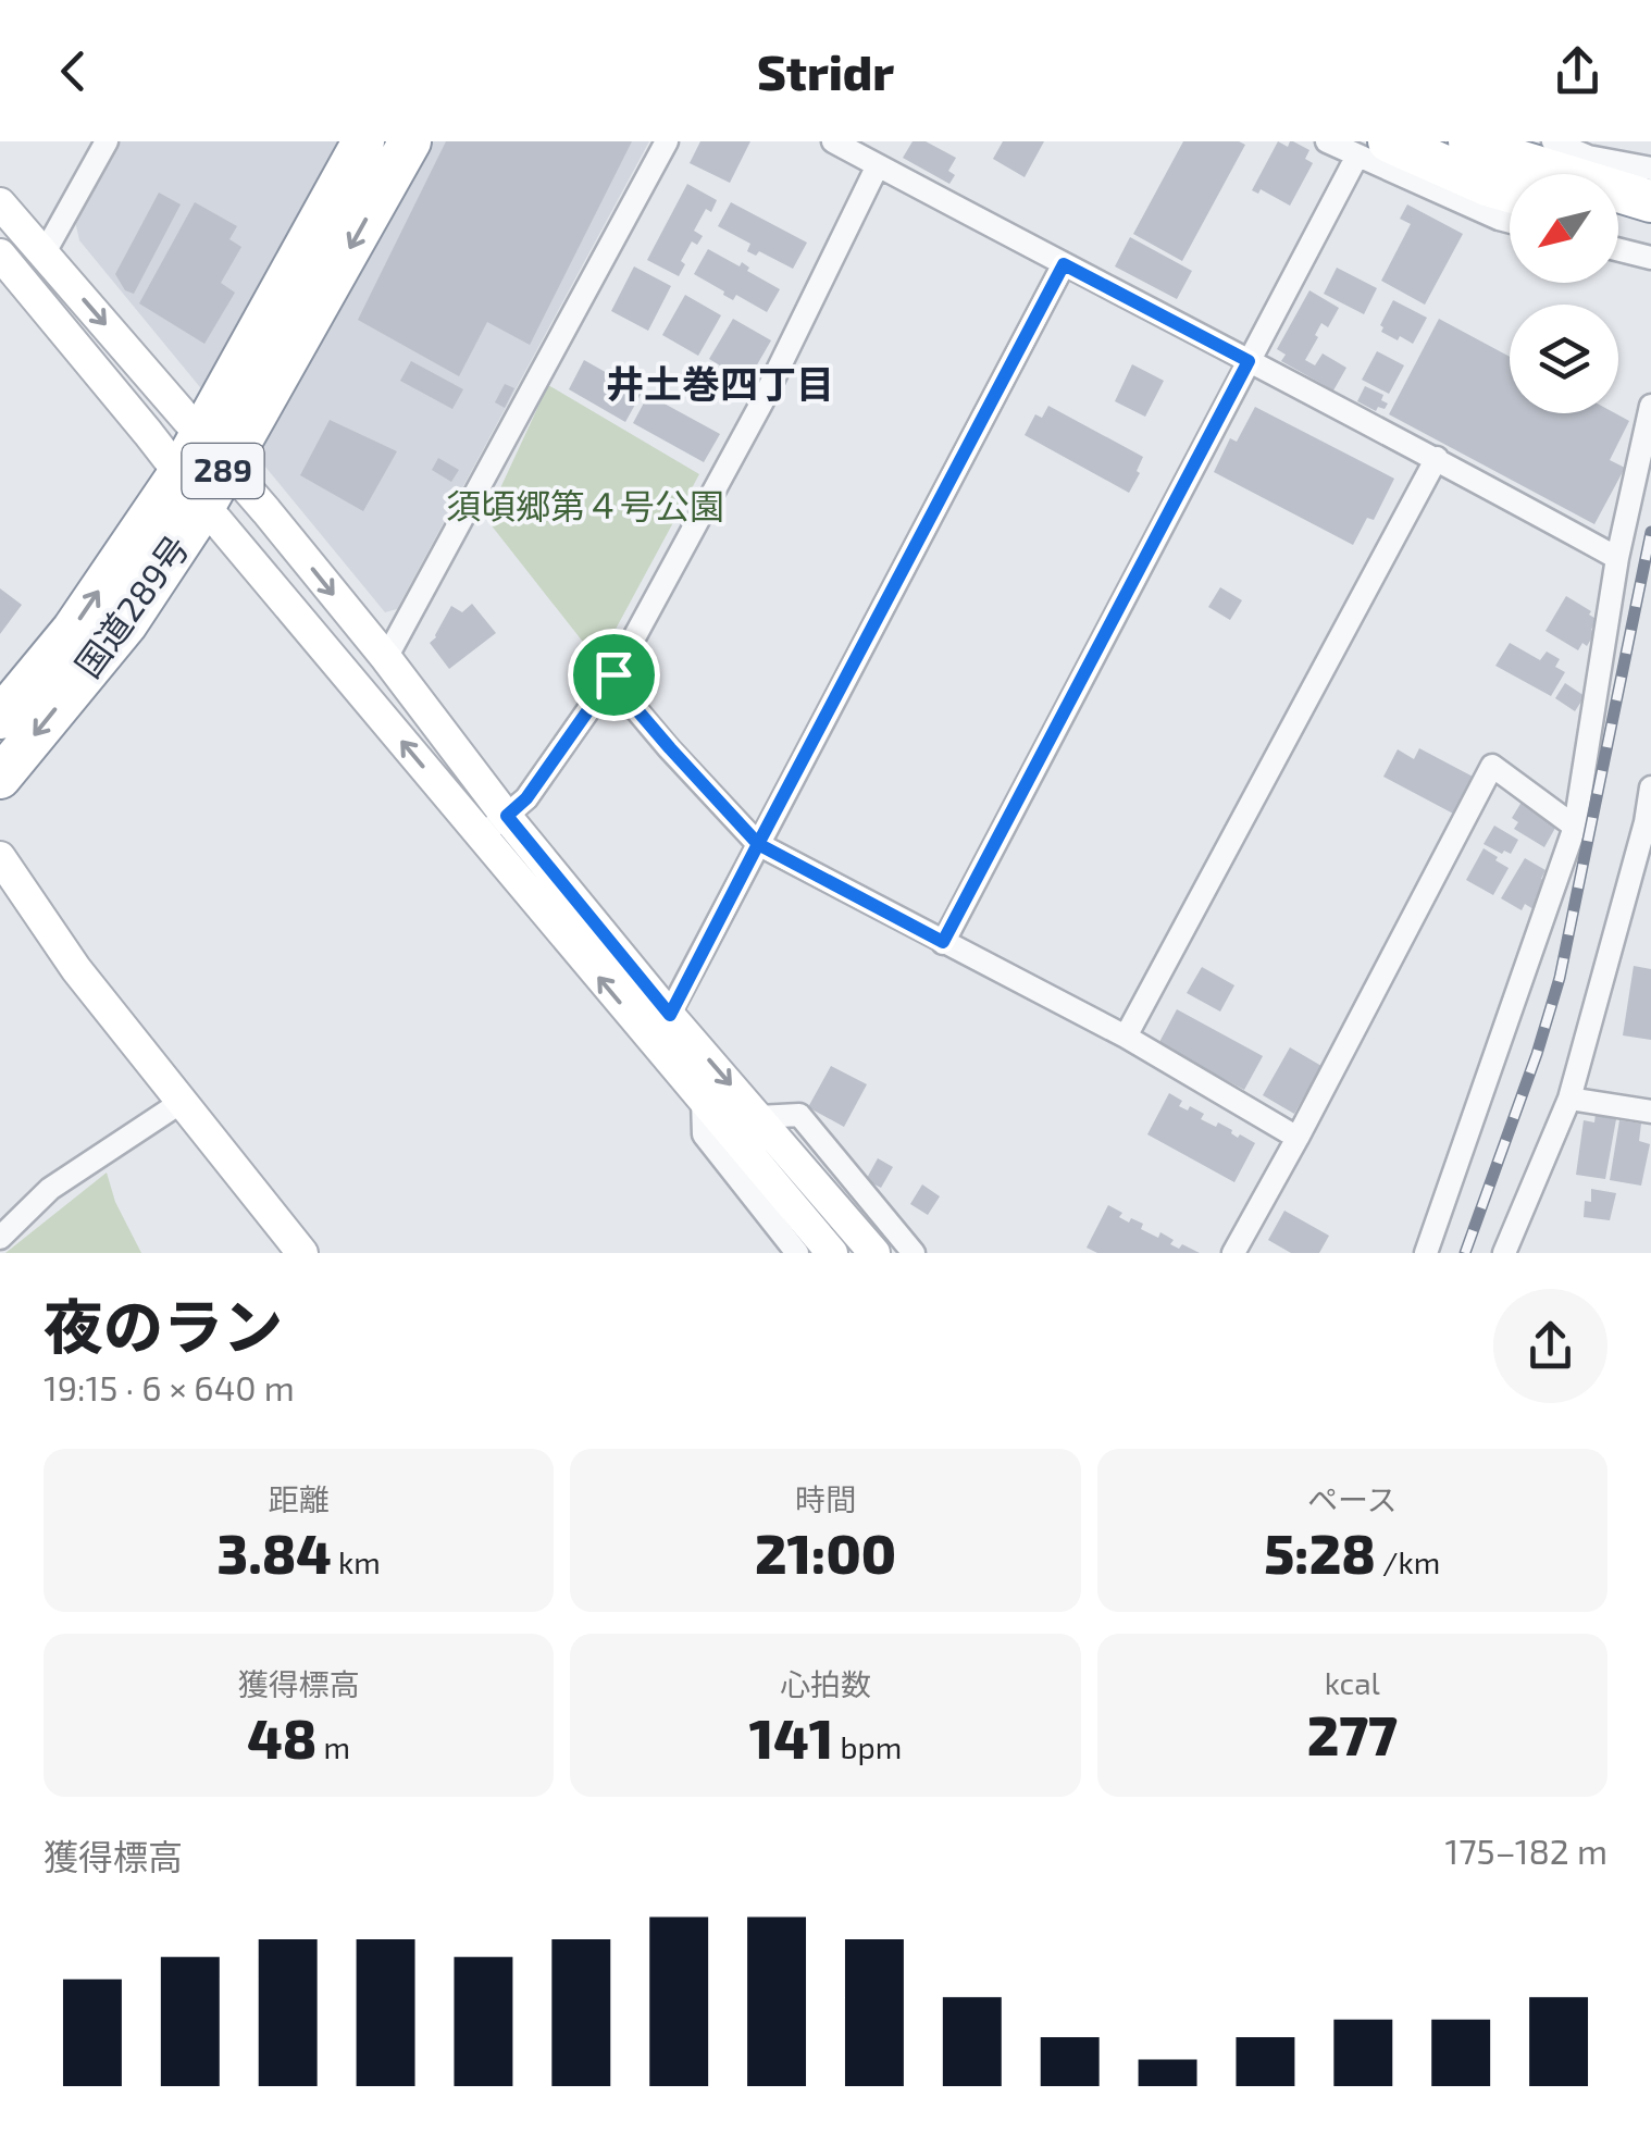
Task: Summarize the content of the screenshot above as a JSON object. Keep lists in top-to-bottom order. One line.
{"streets":{"highway":["289","国道289号"]},"districts":["井土巻四丁目"],"parks":["須頃郷第４号公園"],"north":"bottom left","page":{"header":"Stridr","heading":["夜のラン","19:15 · 6 × 640 m"],"stats":[["距離","3.84 km"],["時間","21:00"],["ペース","5:28 /km"],["獲得標高","48 m"],["心拍数","141 bpm"],["kcal","277"]],"chart":["獲得標高","175–182 m"]}}
